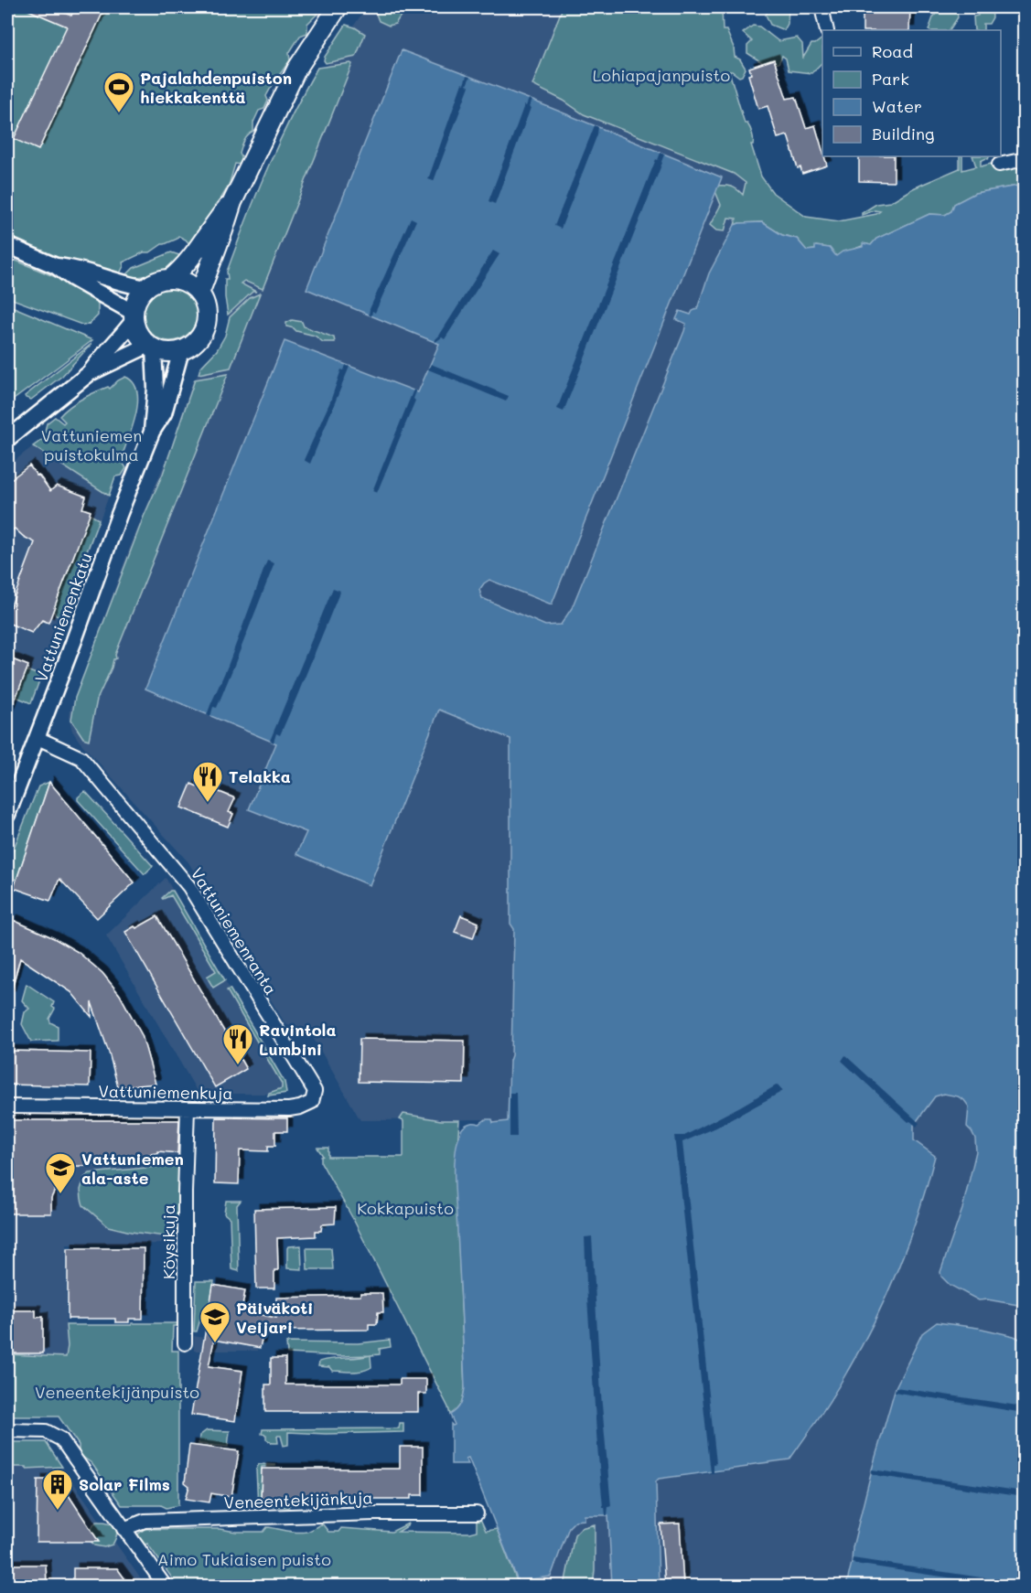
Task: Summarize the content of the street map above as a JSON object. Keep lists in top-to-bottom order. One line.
{"streets":{"street":["Vattuniemenkatu","Vattuniemenranta","Vattuniemenkuja","Köysikuja","Veneentekijänkuja"]},"crossings":[["Vattuniemenkatu","Vattuniemenranta"],["Vattuniemenranta","Vattuniemenkuja"],["Vattuniemenkuja","Köysikuja"]],"parks":["Lohiapajanpuisto","Vattuniemen puistokulma","Kokkapuisto","Veneentekijänpuisto","Aimo Tukiaisen puisto"],"places":{"sports":["Pajalahdenpuiston hiekkakenttä"],"restaurant":["Telakka","Ravintola Lumbini"],"school or university":["Vattuniemen ala-aste","Päiväkoti Veijari"],"building":["Solar Films"]},"legend":["Road","Park","Water","Building"]}
